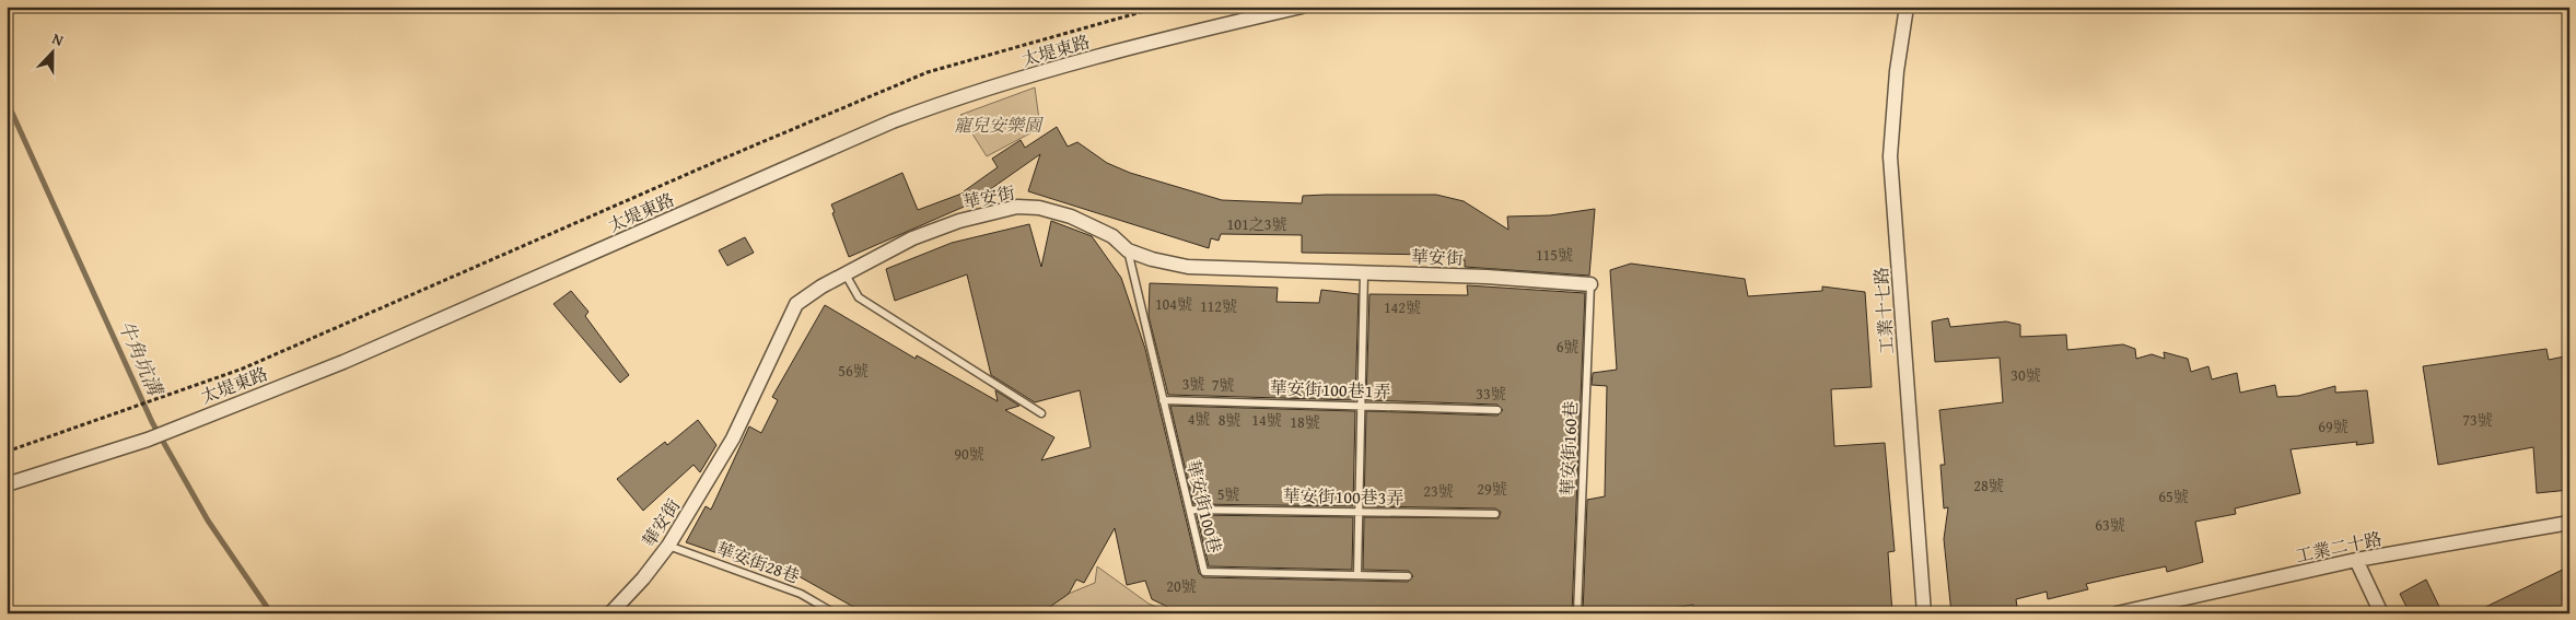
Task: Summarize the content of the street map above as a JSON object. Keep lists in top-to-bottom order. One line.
{"streets":{"street":["太堤東路","華安街","工業十七路","工業二十路"],"lane":["華安街100巷1弄","華安街160巷","華安街100巷3弄","華安街100巷","華安街28巷"]},"crossings":[["華安街","華安街160巷"],["華安街","華安街100巷"],["華安街","華安街28巷"],["華安街100巷1弄","華安街100巷"],["華安街100巷3弄","華安街100巷"]],"water":["牛角坑溝"],"parks":["寵兒安樂園"],"house_numbers":["101之3號","115號","104號","112號","142號","6號","56號","30號","3號","7號","33號","4號","8號","14號","73號","18號","69號","90號","28號","29號","23號","5號","65號","63號","20號"],"north":"top"}
